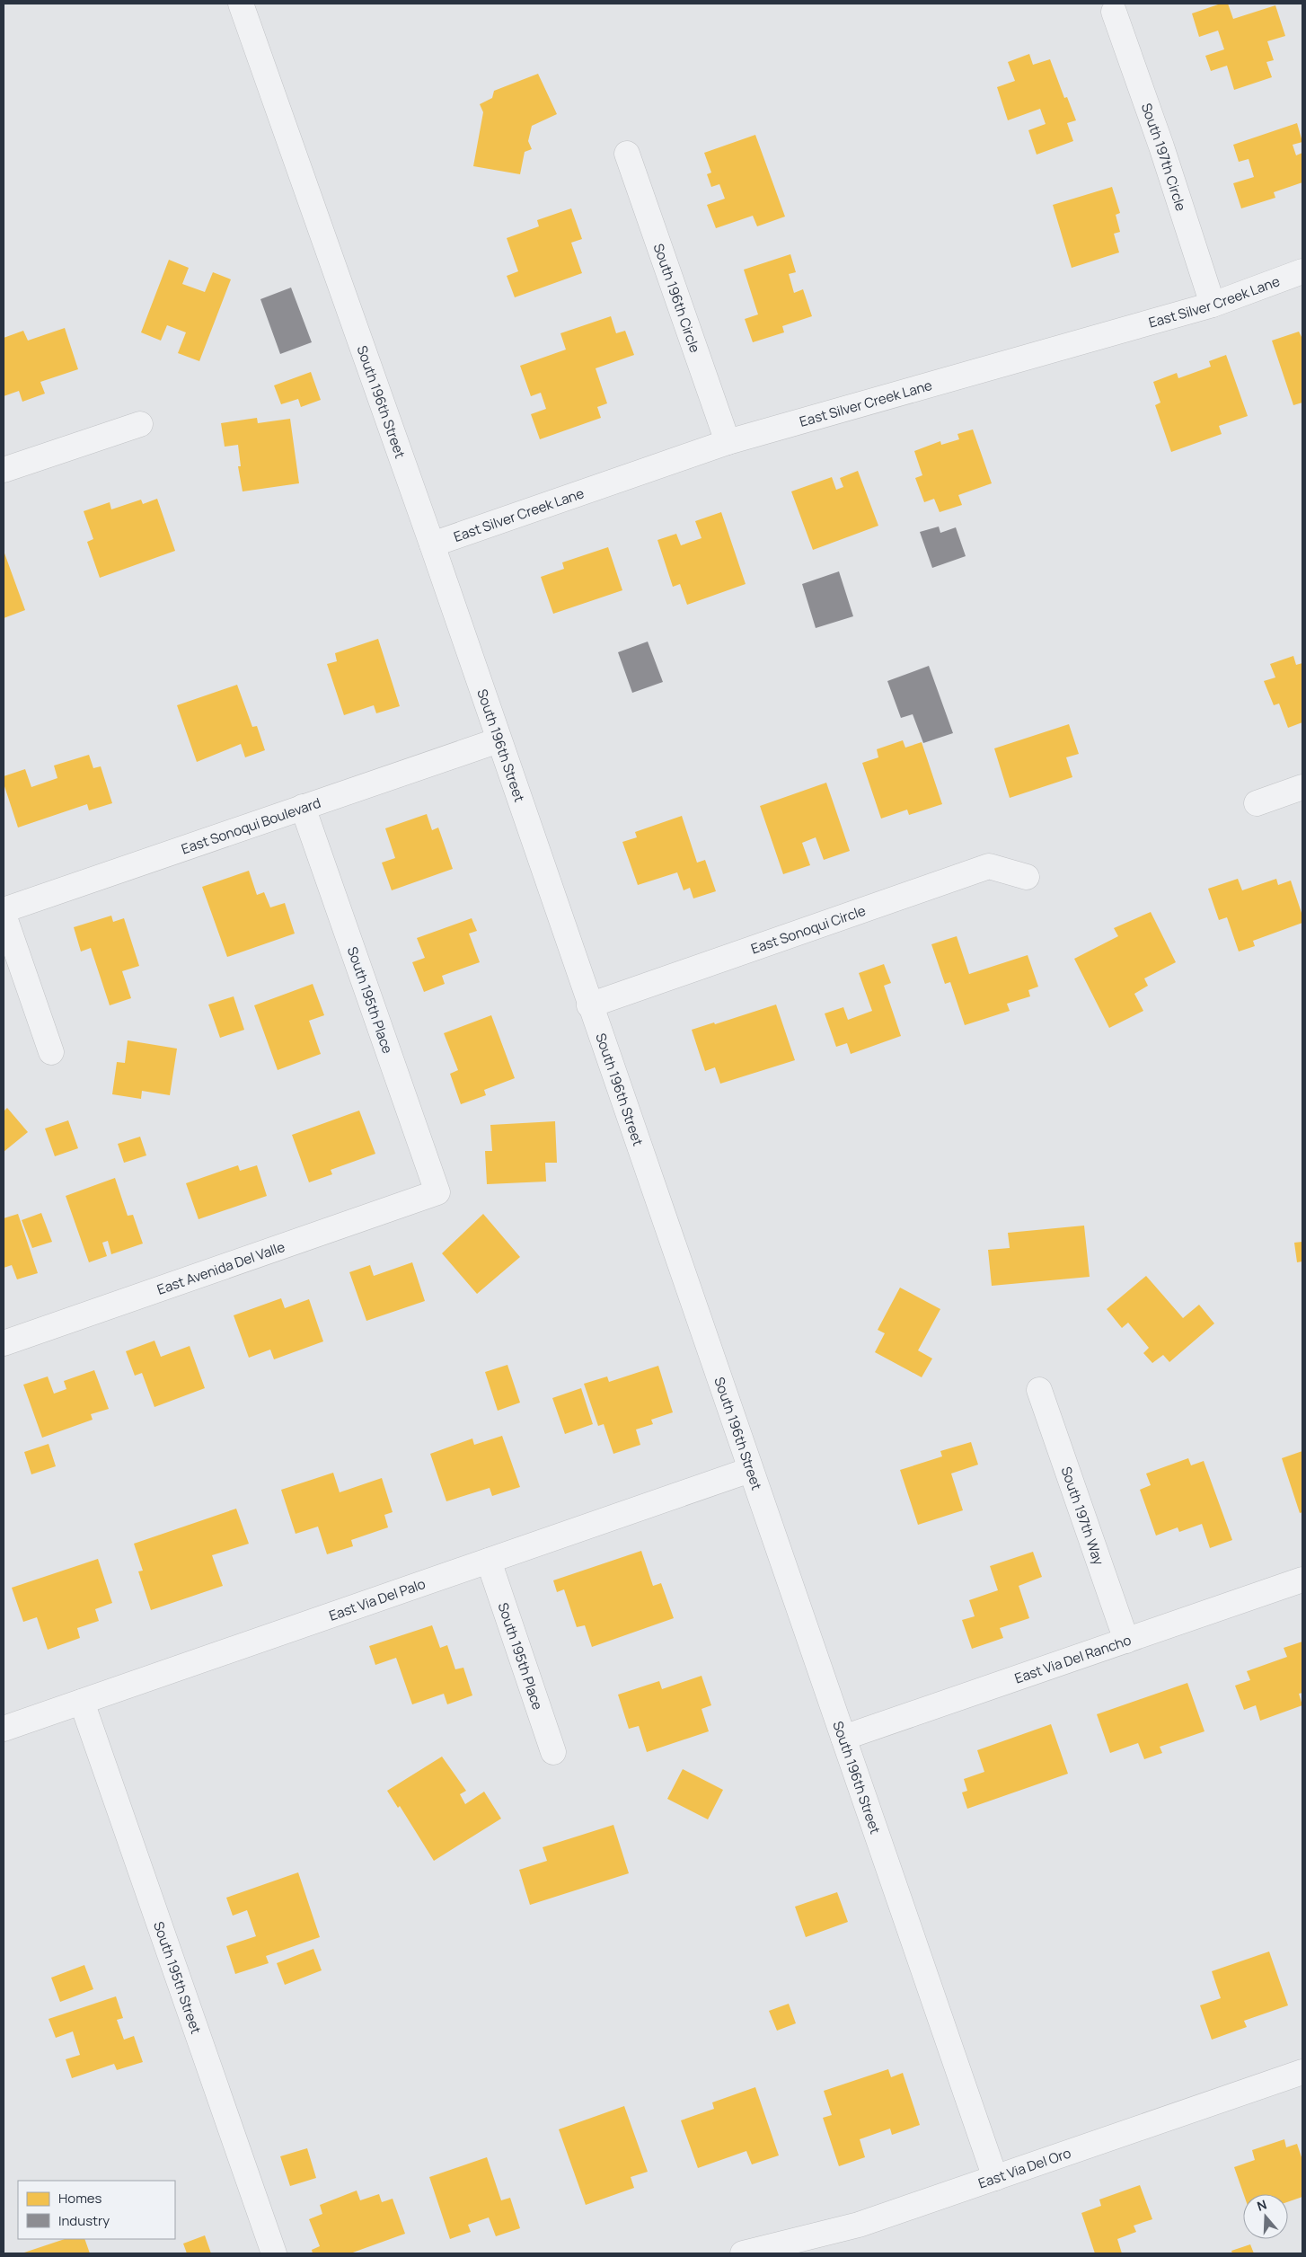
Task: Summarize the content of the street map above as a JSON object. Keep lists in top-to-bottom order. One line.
{"streets":{"street":["South 197th Circle","South 196th Circle","East Silver Creek Lane","South 196th Street","East Sonoqui Boulevard","East Sonoqui Circle","South 195th Place","East Avenida Del Valle","South 197th Way","East Via Del Palo","East Via Del Rancho","South 195th Street","East Via Del Oro"]},"crossings":[["South 197th Circle","East Silver Creek Lane"],["South 196th Circle","East Silver Creek Lane"],["East Silver Creek Lane","South 196th Street"],["South 196th Street","East Sonoqui Boulevard"],["South 196th Street","East Sonoqui Circle"],["South 196th Street","East Via Del Palo"],["South 196th Street","East Via Del Rancho"],["South 196th Street","East Via Del Oro"],["East Sonoqui Boulevard","South 195th Place"],["South 195th Place","East Avenida Del Valle"],["South 195th Place","East Via Del Palo"],["South 197th Way","East Via Del Rancho"],["East Via Del Palo","South 195th Street"]],"legend":["Homes","Industry"],"north":"top"}
